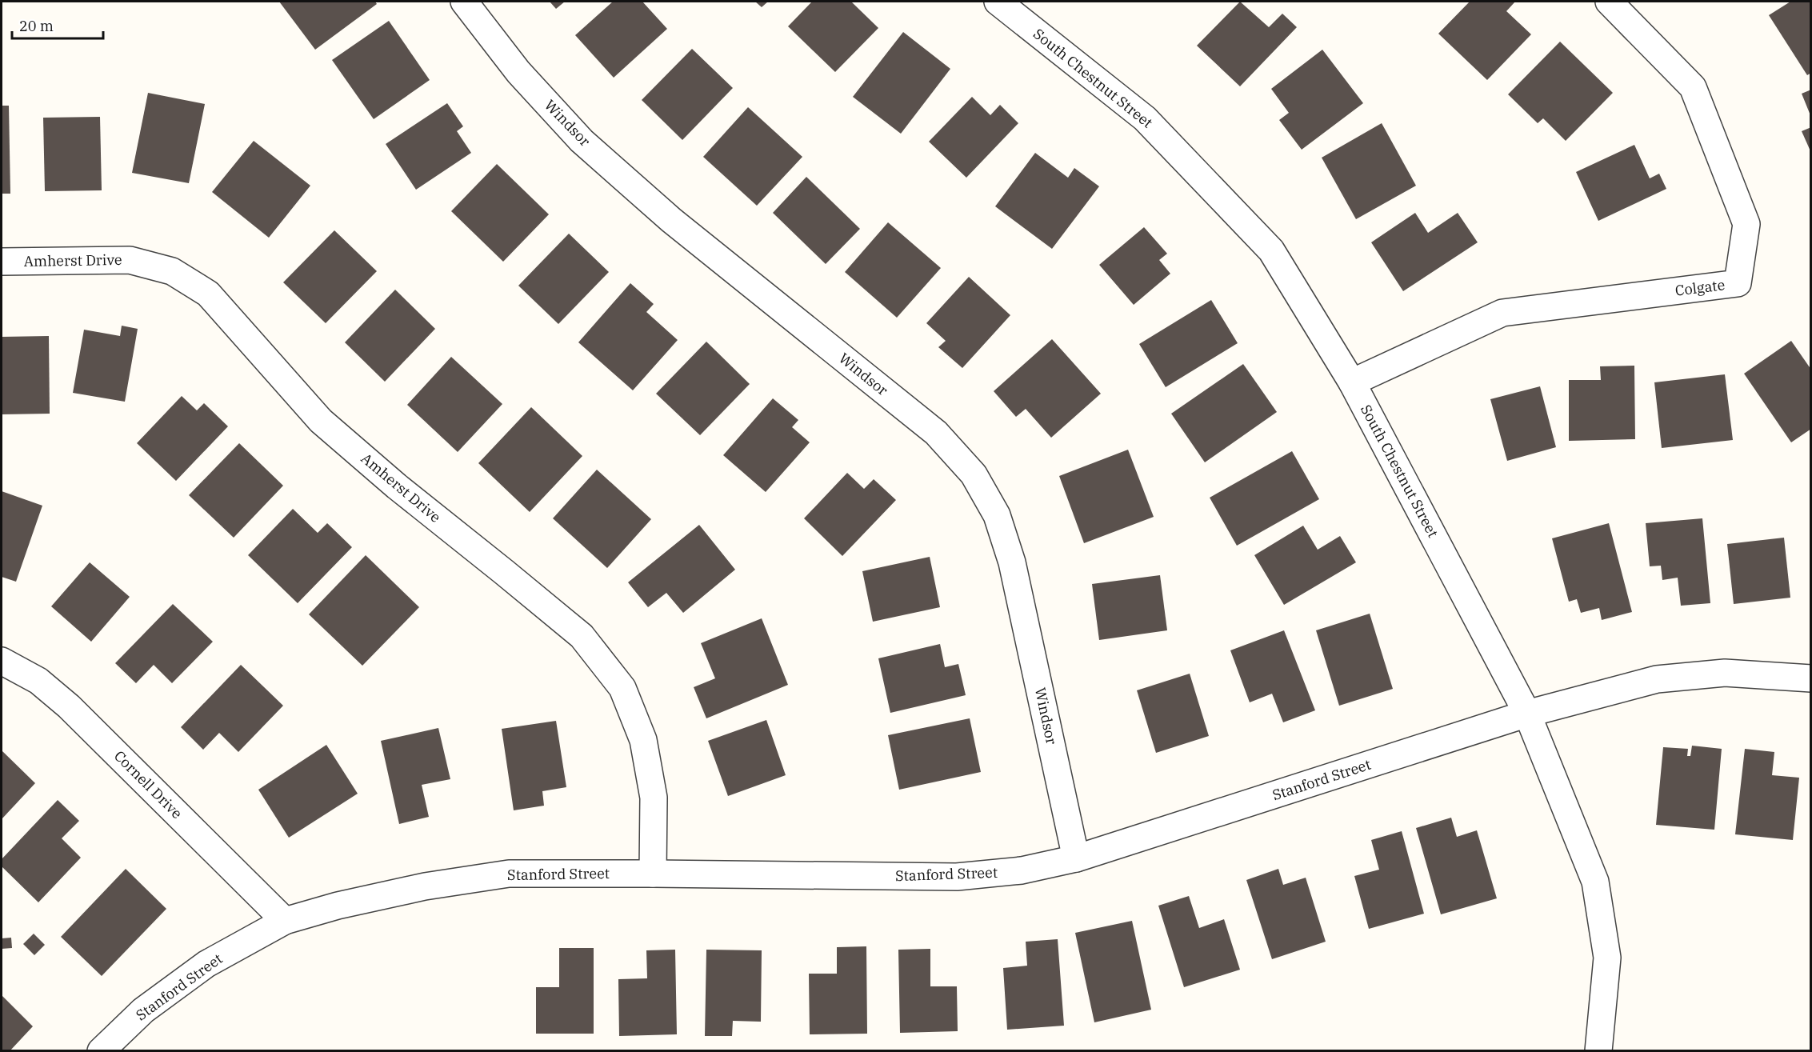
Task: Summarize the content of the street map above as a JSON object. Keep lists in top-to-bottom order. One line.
{"streets":{"street":["South Chestnut Street","Windsor","Amherst Drive","Colgate","Stanford Street","Cornell Drive"]},"crossings":[["South Chestnut Street","Colgate"],["South Chestnut Street","Stanford Street"],["Windsor","Stanford Street"],["Amherst Drive","Stanford Street"],["Stanford Street","Cornell Drive"]],"scale_bar":"20 m"}
